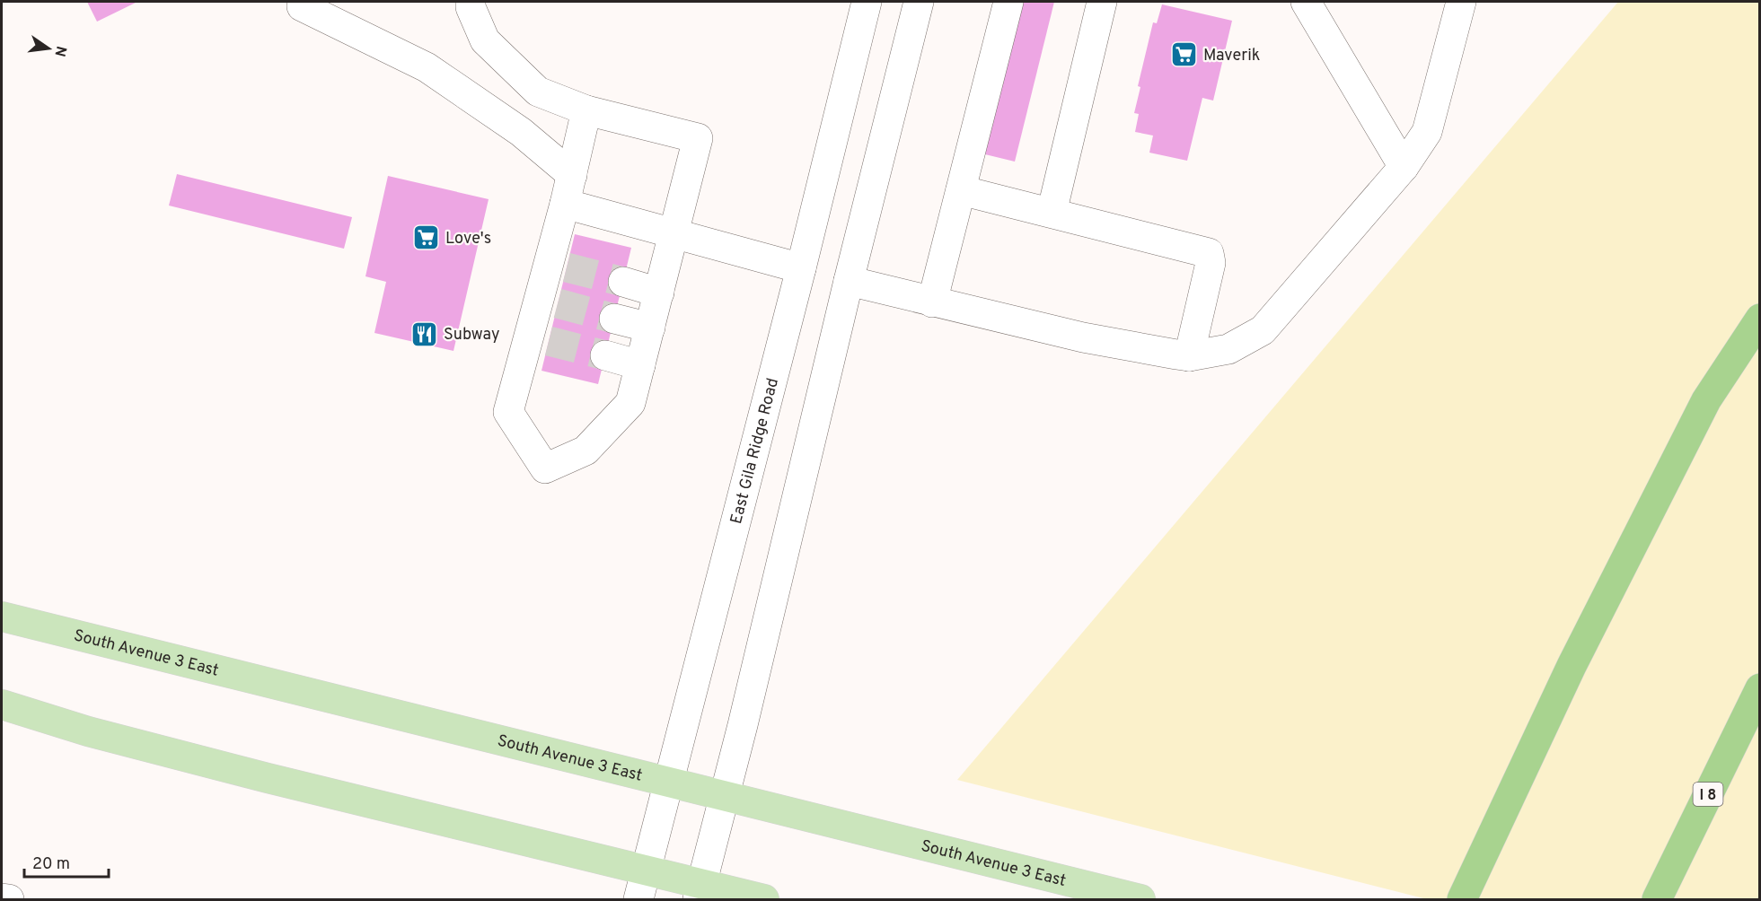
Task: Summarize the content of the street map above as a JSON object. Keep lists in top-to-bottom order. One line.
{"streets":{"highway":["I 8"],"main road":["South Avenue 3 East"],"street":["East Gila Ridge Road"]},"crossings":[["East Gila Ridge Road","South Avenue 3 East"]],"places":{"supermarket":["Maverik","Love's"],"restaurant":["Subway"]},"scale_bar":"20 m","north":"right"}
